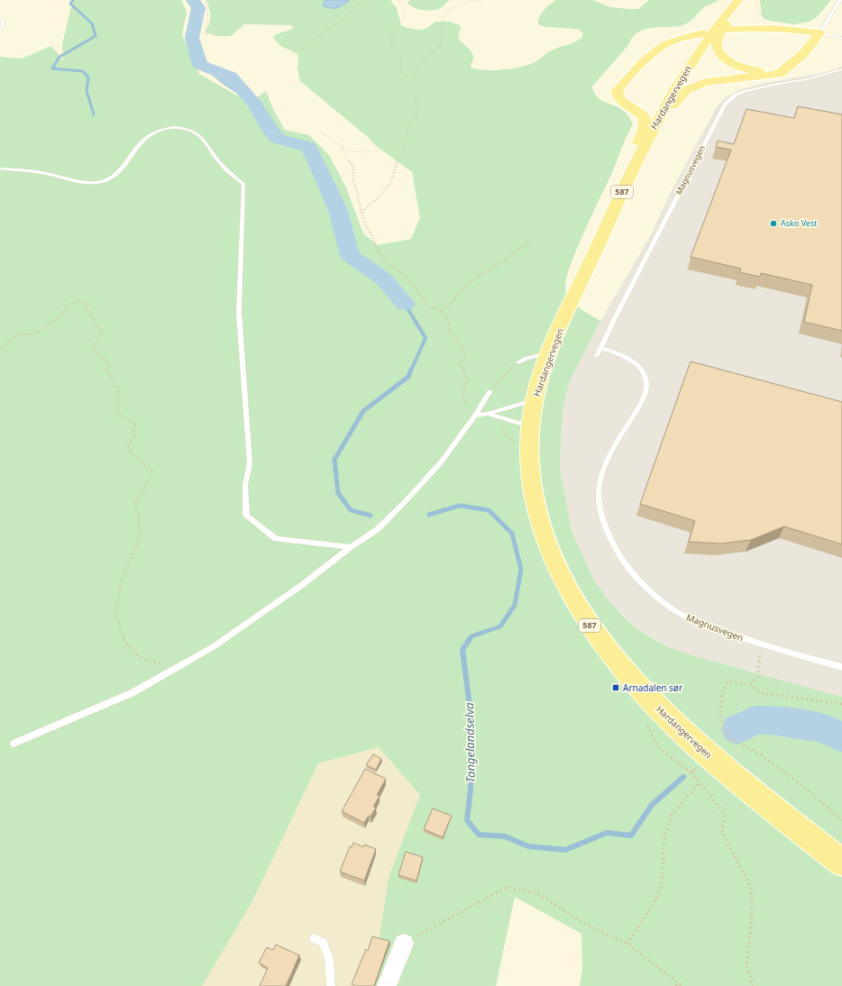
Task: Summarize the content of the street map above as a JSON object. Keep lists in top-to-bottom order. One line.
{"streets":{"main road":["Hardangervegen","587"],"lane":["Magnusvegen"]},"crossings":[["Hardangervegen","587"]],"water":["Tangelandselva"],"places":{"other":["Asko Vest"],"transit":["Arnadalen sør"]}}
